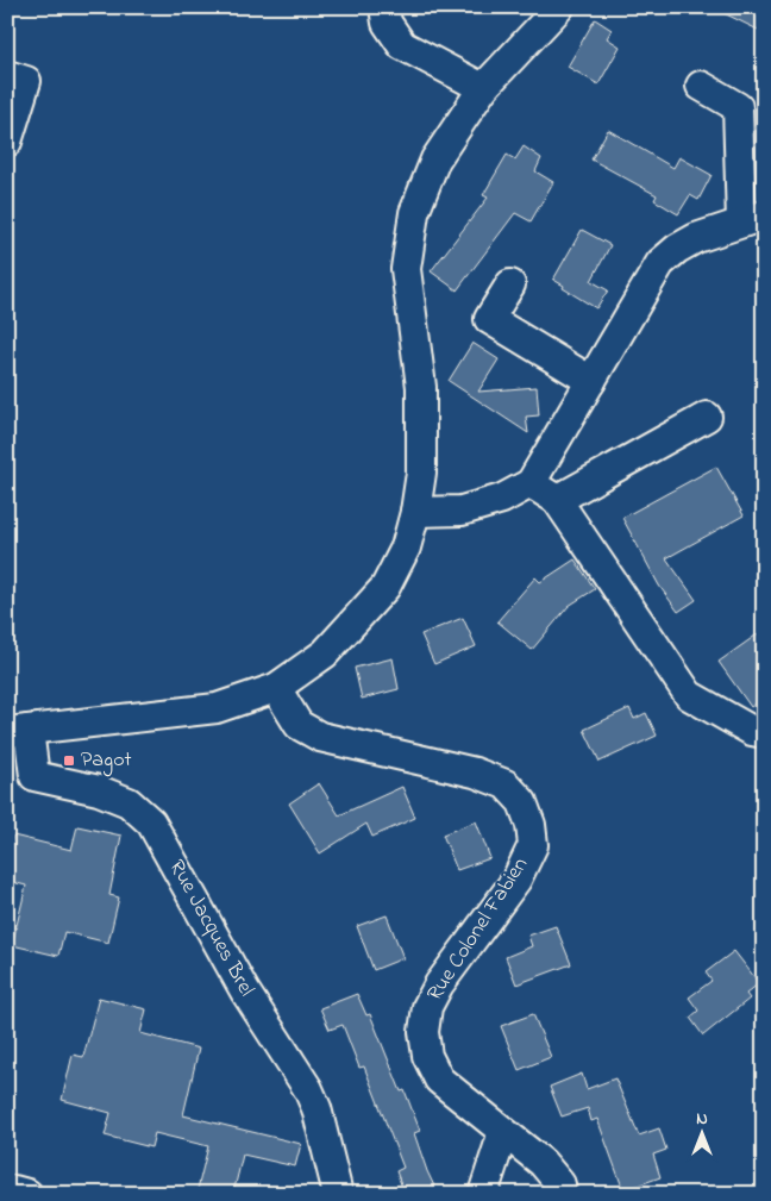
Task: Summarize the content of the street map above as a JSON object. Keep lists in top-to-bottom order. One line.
{"streets":{"street":["Rue Jacques Brel","Rue Colonel Fabien"]},"places":{"transit":["Pagot"]},"north":"top"}
